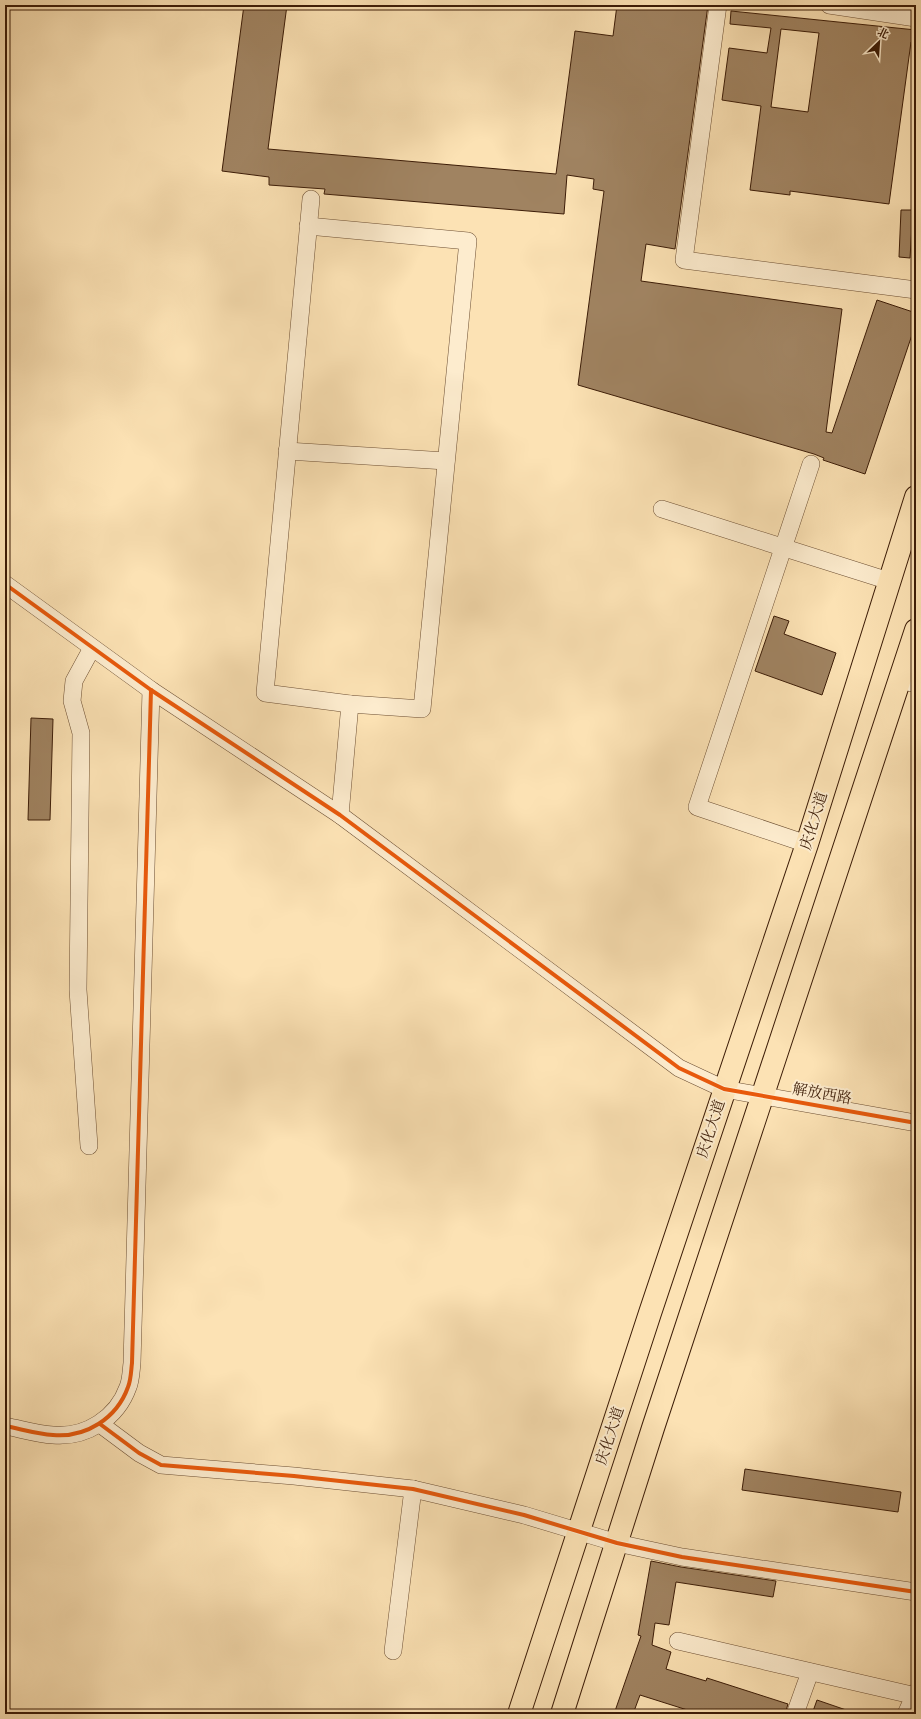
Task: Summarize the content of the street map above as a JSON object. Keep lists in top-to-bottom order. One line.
{"streets":{"highway":["庆化大道"],"street":["解放西路"]},"crossings":[["庆化大道","解放西路"]],"north":"top right"}
